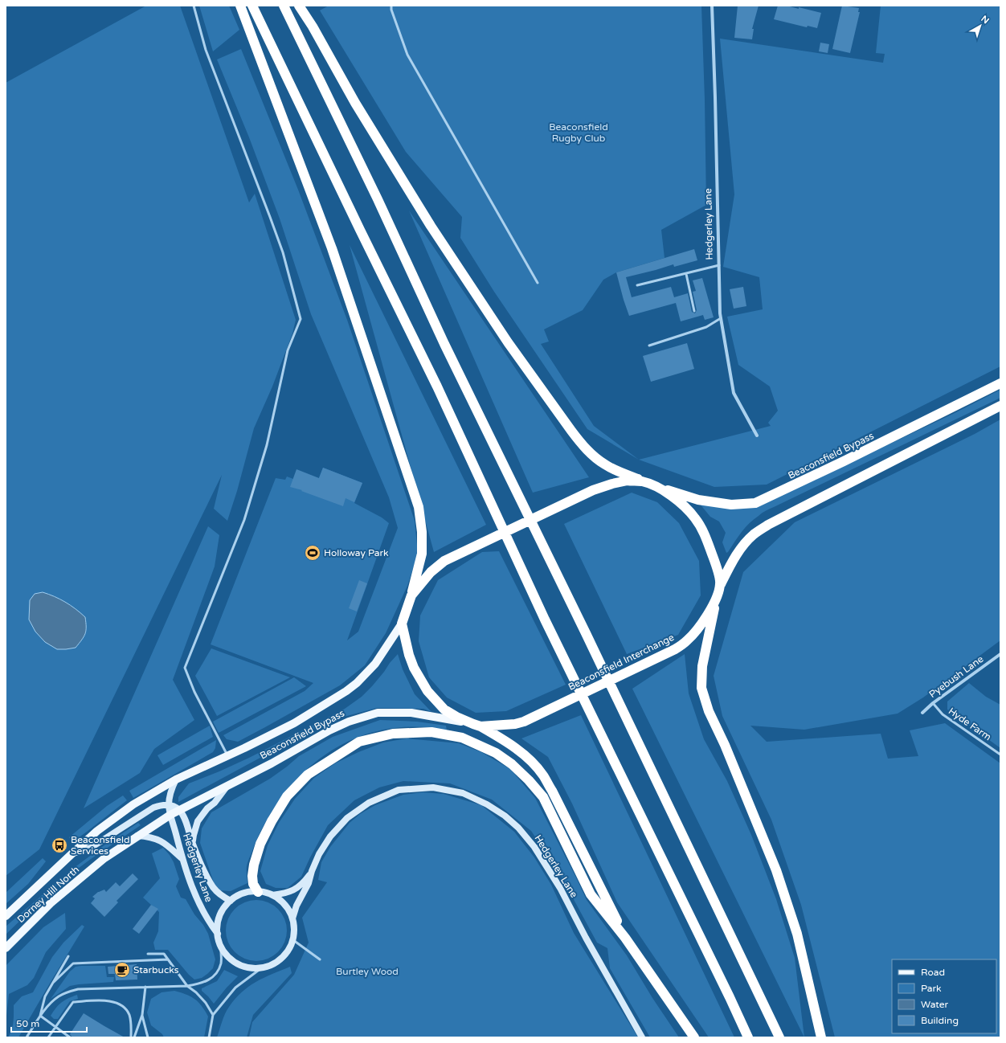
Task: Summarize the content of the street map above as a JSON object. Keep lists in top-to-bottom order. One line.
{"streets":{"highway":["Beaconsfield Bypass","Beaconsfield Interchange"],"main road":["Dorney Hill North"],"street":["Hedgerley Lane","Pyebush Lane"],"lane":["Hyde Farm"]},"crossings":[["Hedgerley Lane","Beaconsfield Bypass"],["Hedgerley Lane","Dorney Hill North"],["Beaconsfield Bypass","Beaconsfield Interchange"],["Beaconsfield Bypass","Dorney Hill North"],["Pyebush Lane","Hyde Farm"]],"parks":["Beaconsfield Rugby Club","Burtley Wood"],"places":{"sports":["Holloway Park"],"bus stop":["Beaconsfield Services"],"cafe":["Starbucks"]},"legend":["Road","Park","Water","Building"],"scale_bar":"50 m","north":"top right"}
